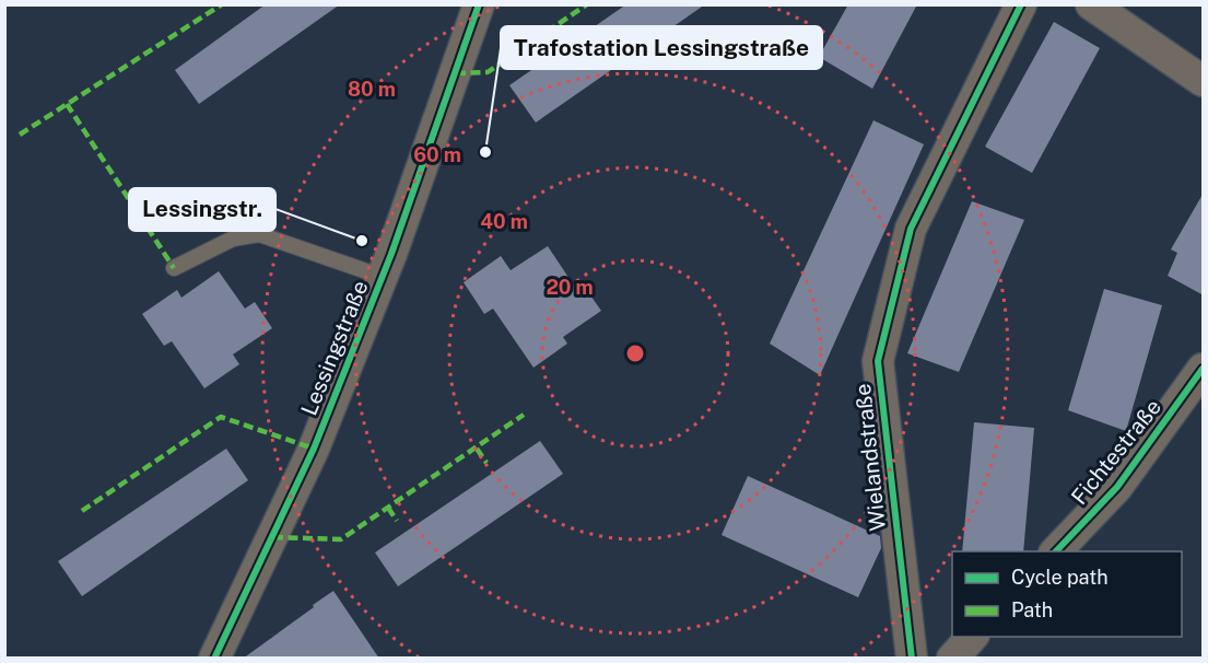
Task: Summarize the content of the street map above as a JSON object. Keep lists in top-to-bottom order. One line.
{"streets":{"street":["Lessingstraße","Fichtestraße","Wielandstraße"]},"places":["Trafostation Lessingstraße","Lessingstr."],"legend":["Cycle path","Path"],"rings":["80 m","60 m","40 m","20 m"]}
